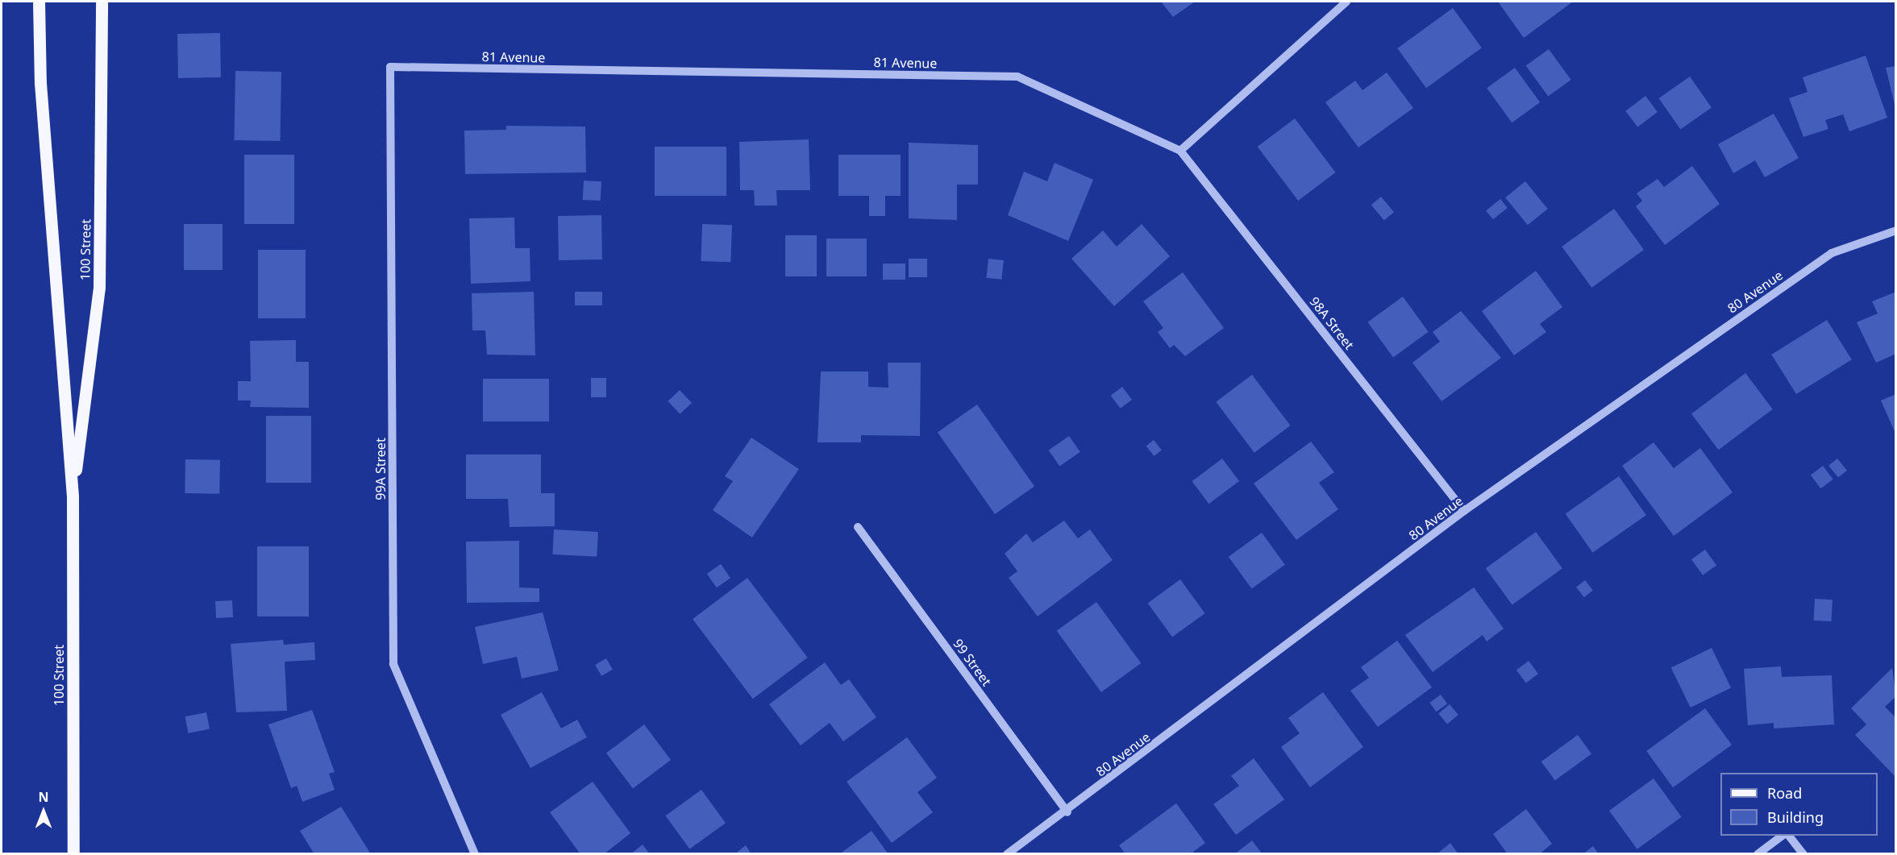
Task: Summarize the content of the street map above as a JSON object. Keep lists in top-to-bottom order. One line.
{"streets":{"main road":["100 Street"],"street":["81 Avenue","80 Avenue","98A Street","99A Street","99 Street"]},"crossings":[["81 Avenue","98A Street"],["81 Avenue","99A Street"],["80 Avenue","98A Street"],["80 Avenue","99 Street"]],"legend":["Road","Building"],"north":"top"}
